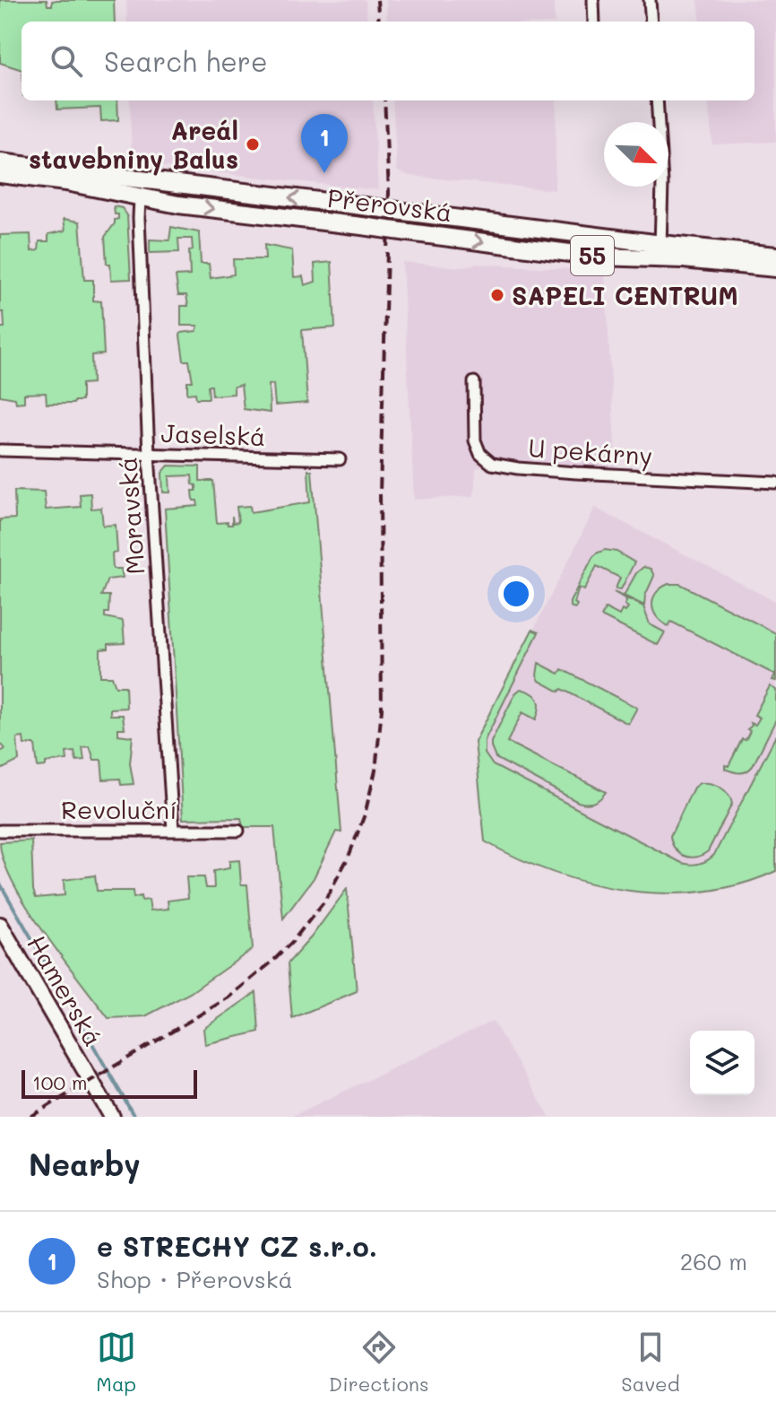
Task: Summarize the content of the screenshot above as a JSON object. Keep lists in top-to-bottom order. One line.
{"streets":{"main road":["Přerovská","55"],"street":["Jaselská","U pekárny","Moravská","Revoluční","Hamerská"]},"crossings":[["Přerovská","Moravská"],["Jaselská","Moravská"],["Moravská","Revoluční"]],"places":["Areál stavebniny Balus","SAPELI CENTRUM"],"scale_bar":"100 m","north":"bottom right","page":{"search":"Search here","pins":"1","scale":"100 m","heading":"Nearby","list":[{"mark":"1","name":"e STRECHY CZ s.r.o.","note":"Shop · Přerovská","value":"260 m"}],"nav":["Map","Directions","Saved"]}}
